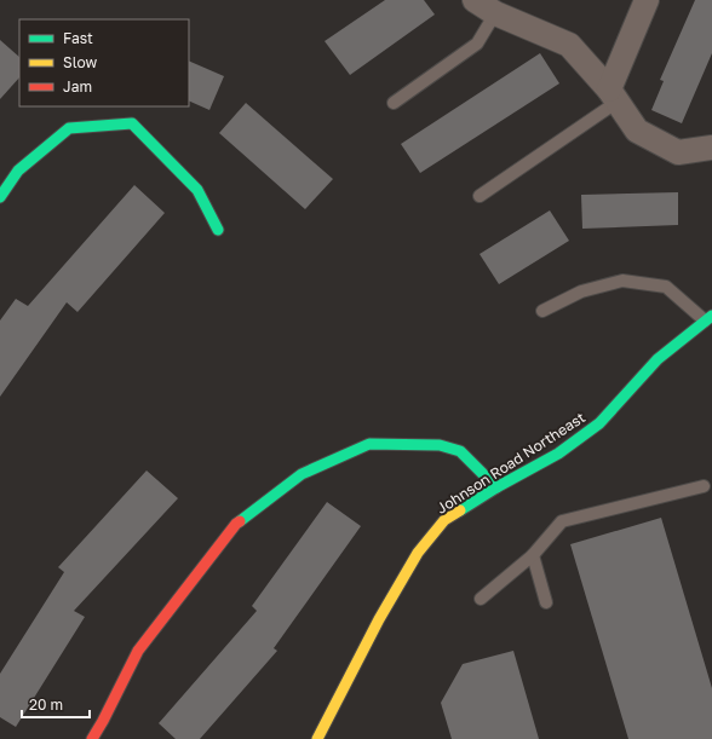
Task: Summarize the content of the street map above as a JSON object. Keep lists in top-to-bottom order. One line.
{"streets":{"street":["Johnson Road Northeast"]},"legend":["Fast","Slow","Jam"],"scale_bar":"20 m"}
